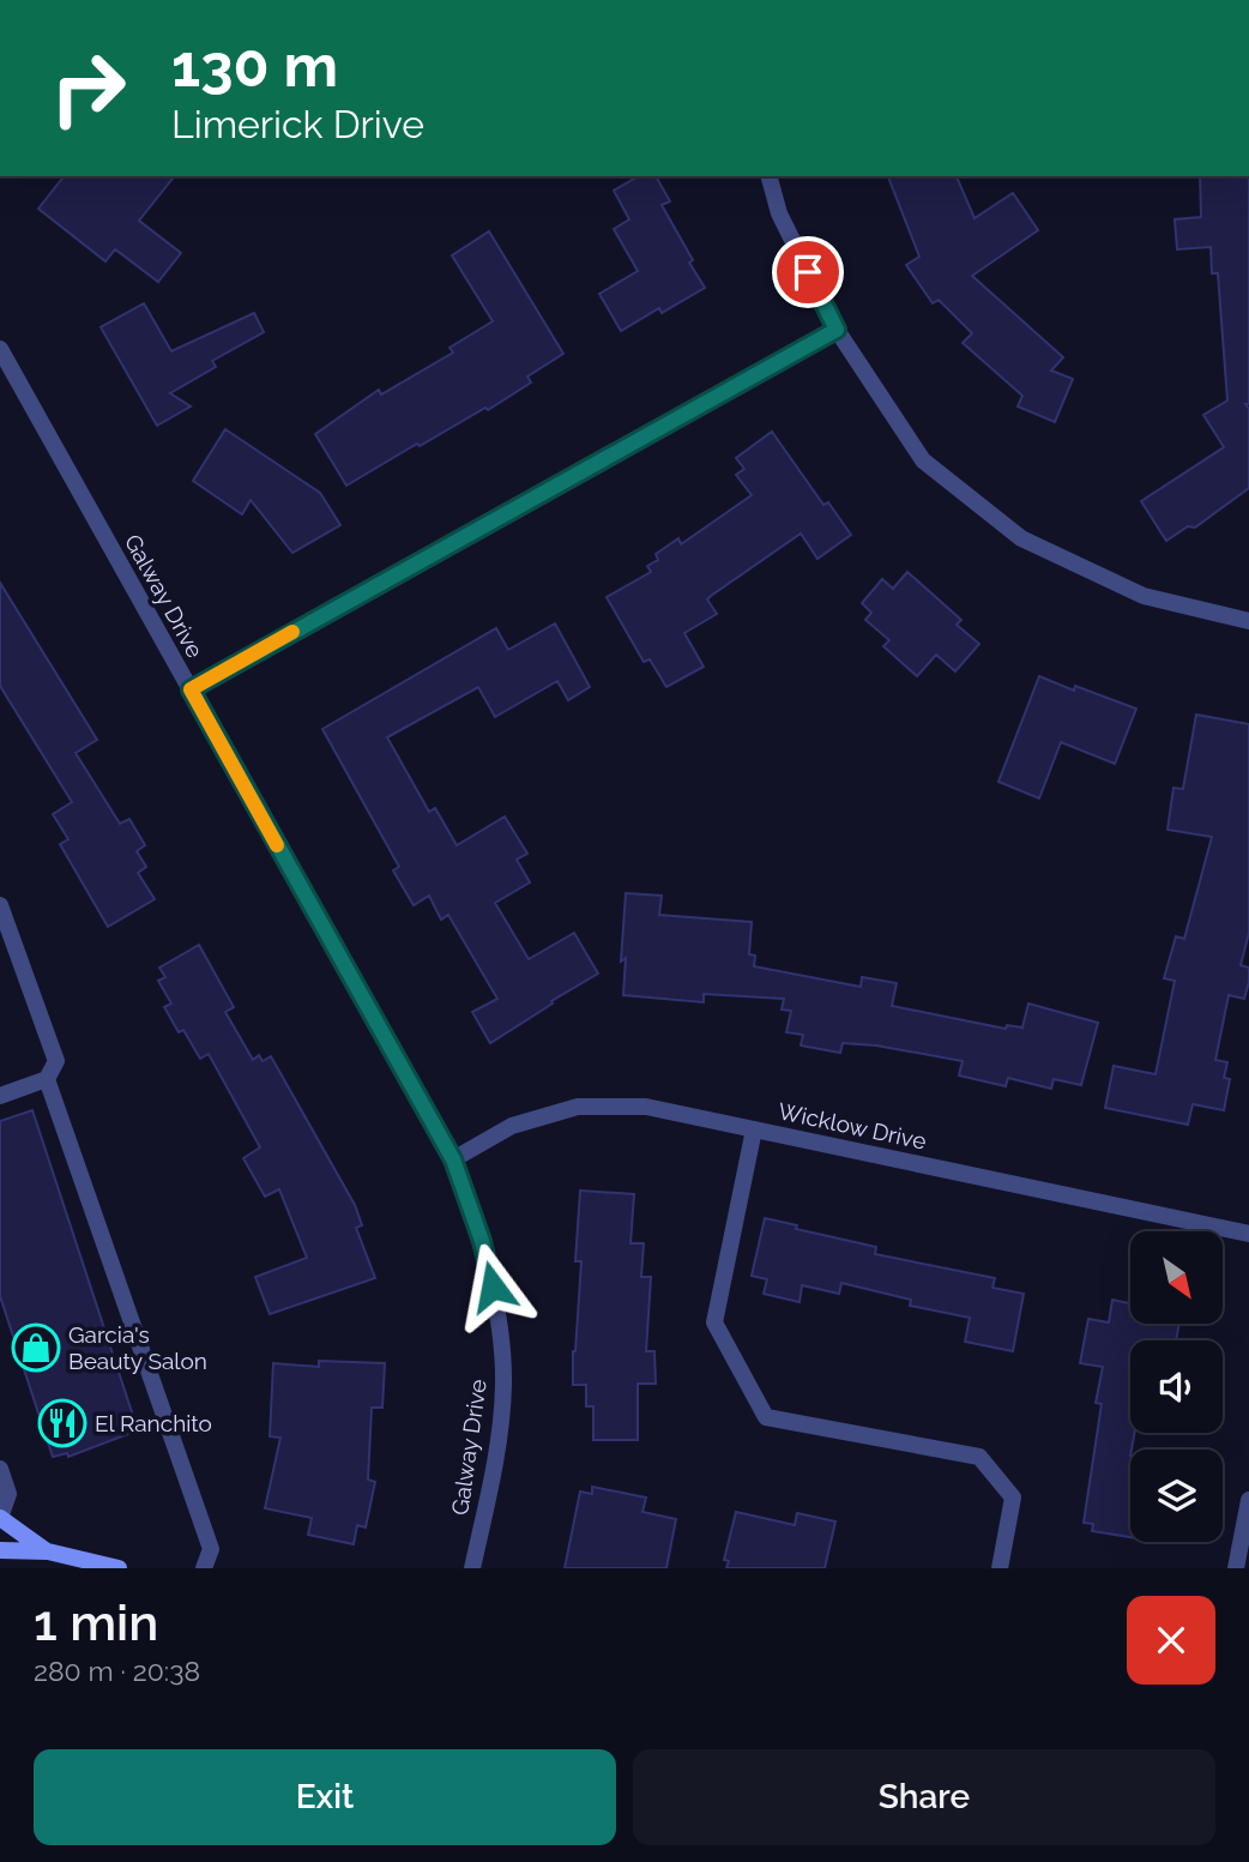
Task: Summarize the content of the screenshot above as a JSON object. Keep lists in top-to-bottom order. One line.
{"streets":{"street":["Galway Drive","Wicklow Drive"]},"crossings":[["Galway Drive","Wicklow Drive"]],"places":{"shop":["Garcia's Beauty Salon"],"restaurant":["El Ranchito"]},"north":"bottom right","page":{"turn":["130 m","Limerick Drive"],"heading":["1 min","280 m · 20:38"],"buttons":["Exit","Share"]}}
